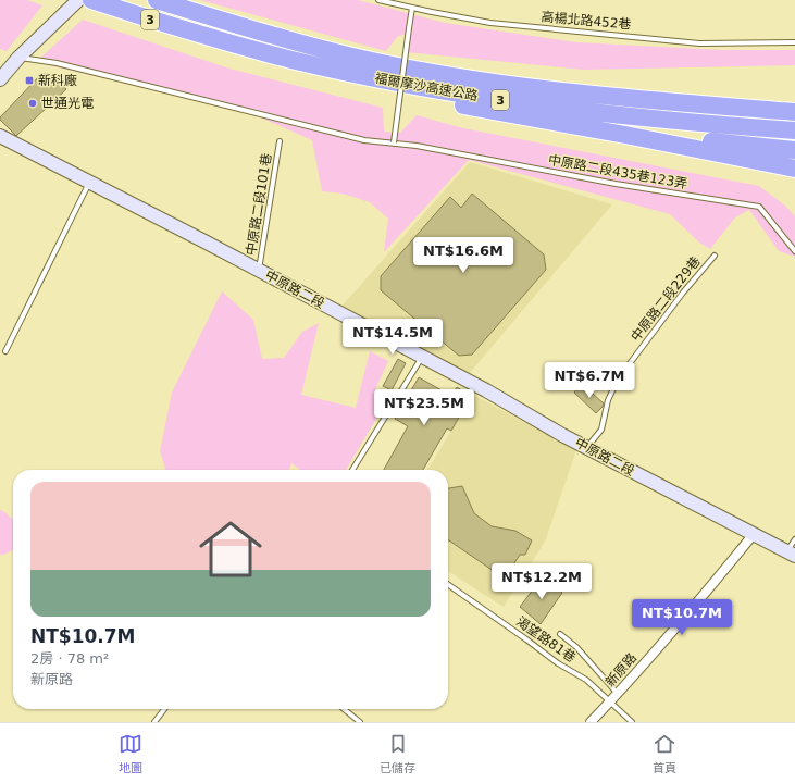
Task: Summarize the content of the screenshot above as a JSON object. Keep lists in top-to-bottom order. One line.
{"streets":{"highway":["3","福爾摩沙高速公路"],"street":["中原路二段","新原路"],"lane":["高楊北路452巷","中原路二段435巷123弄","中原路二段101巷","中原路二段229巷","渴望路81巷"]},"crossings":[["中原路二段101巷","中原路二段"],["中原路二段","中原路二段229巷"],["中原路二段","新原路"],["渴望路81巷","新原路"]],"places":{"transit":["新科廠"],"other":["世通光電"]},"page":{"price":["NT$16.6M","NT$14.5M","NT$6.7M","NT$23.5M","NT$12.2M","NT$10.7M"],"list":[{"name":"NT$10.7M","note":"2房 · 78 m² · 新原路"}],"tabs":["地圖","已儲存","首頁"]}}
